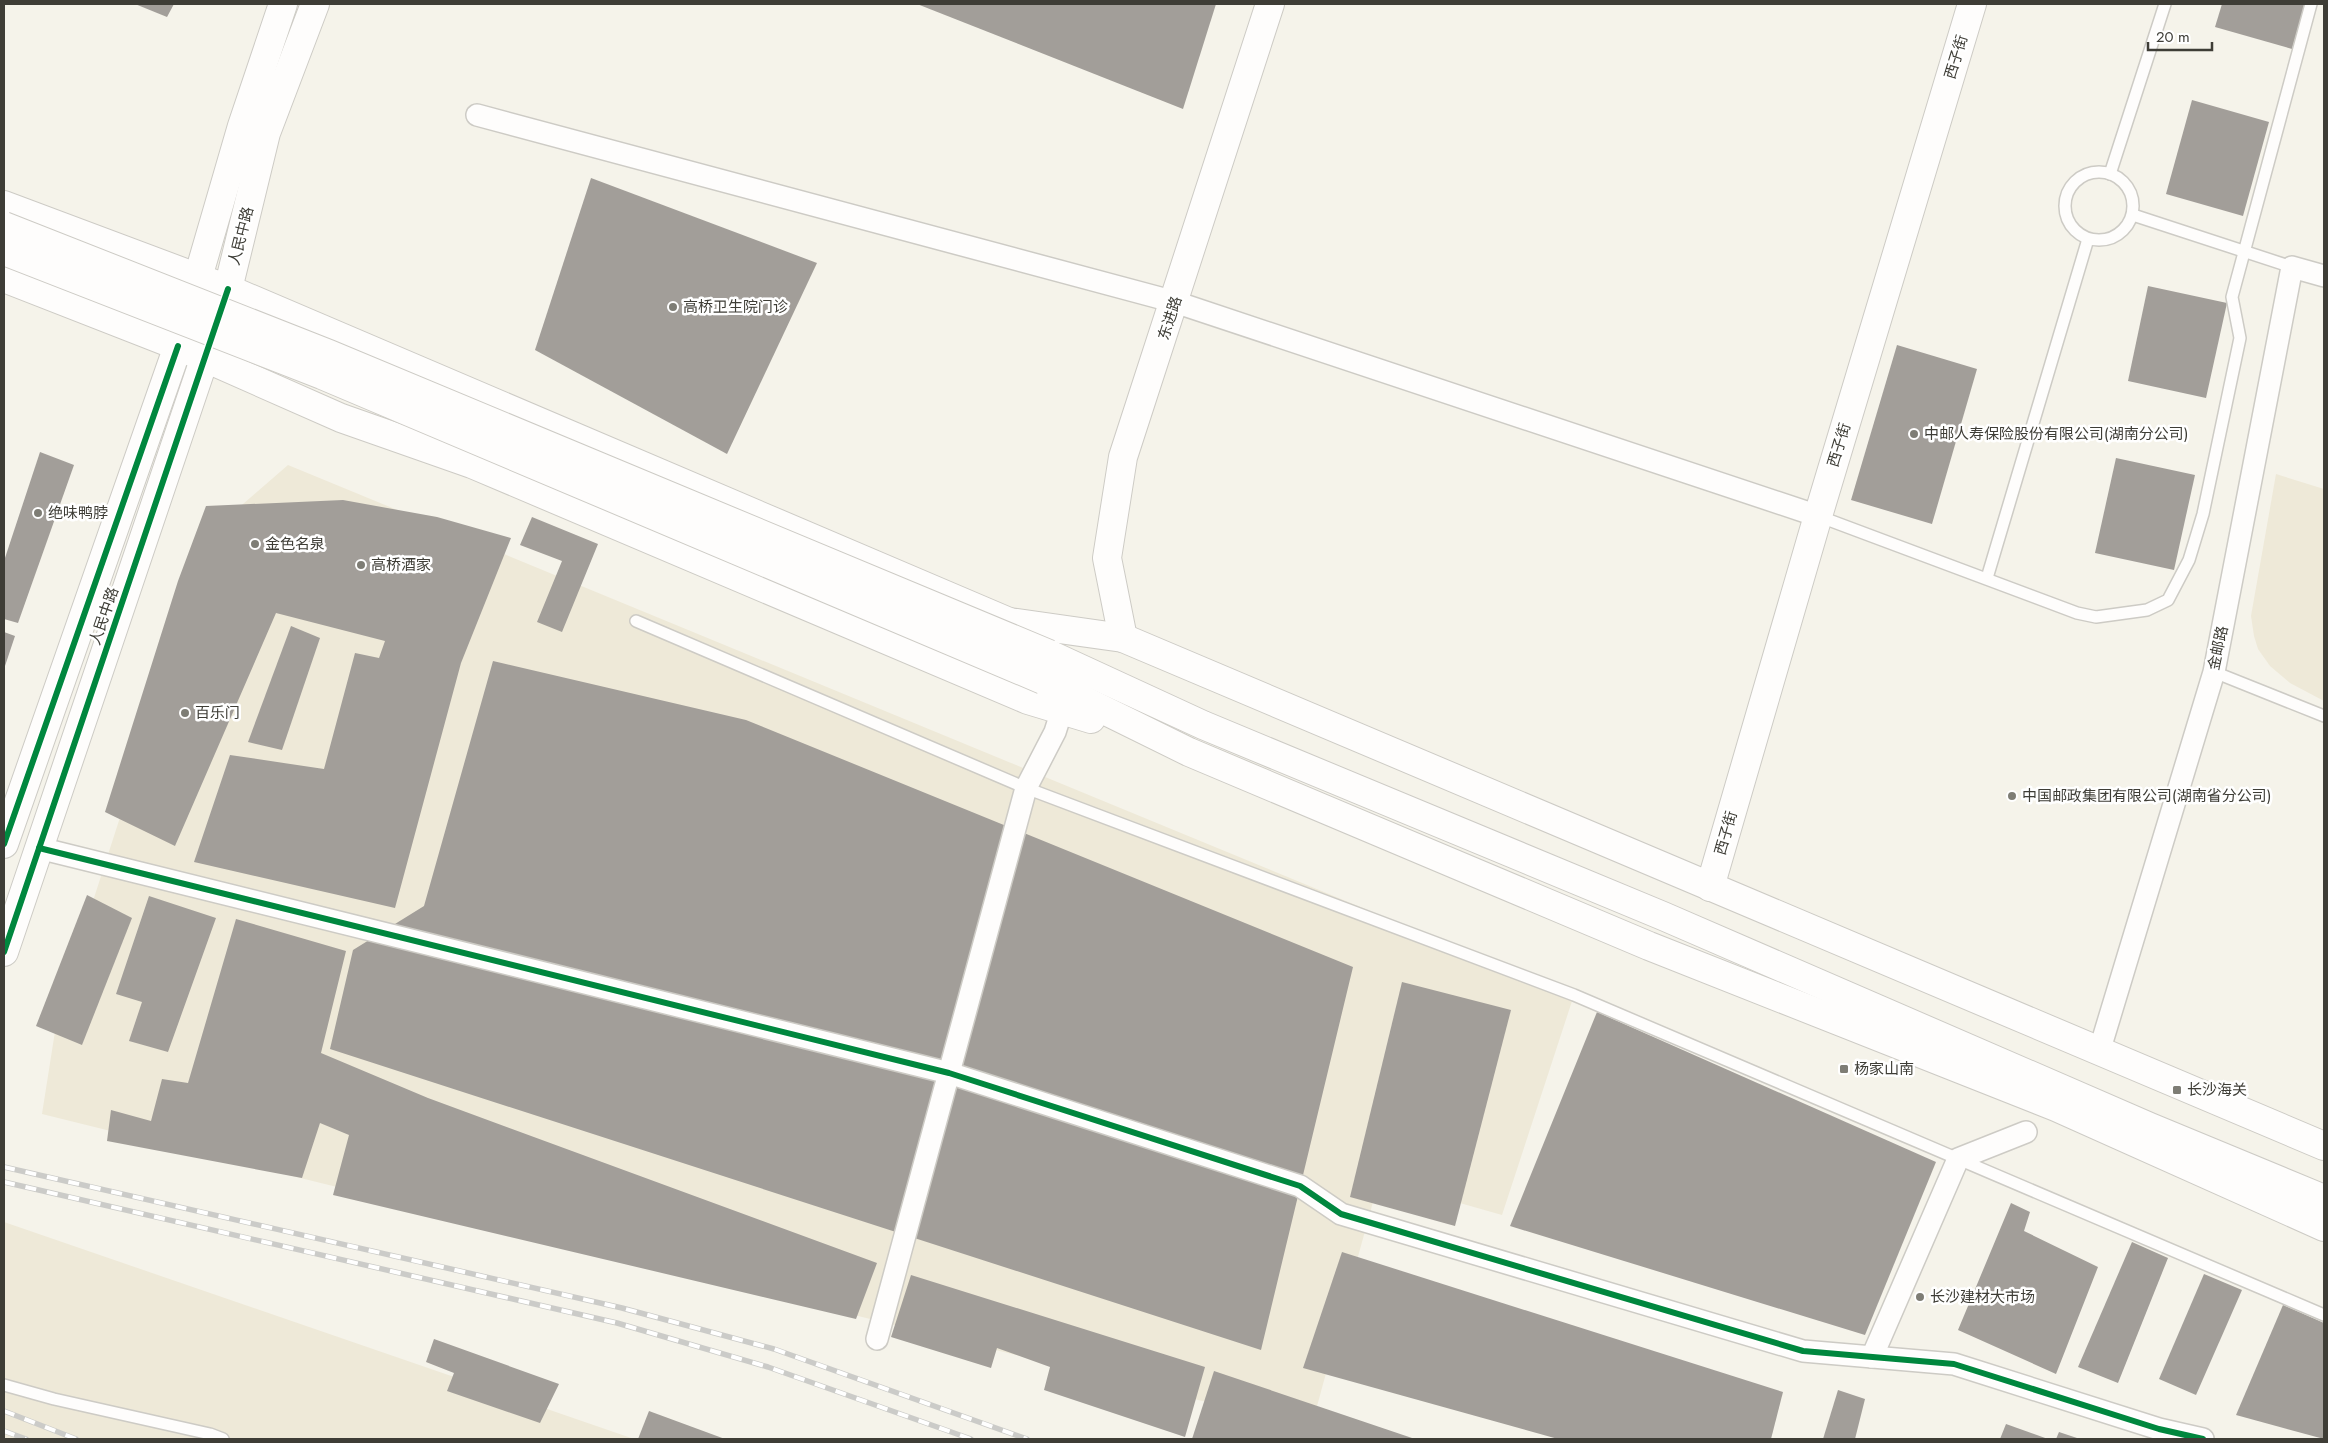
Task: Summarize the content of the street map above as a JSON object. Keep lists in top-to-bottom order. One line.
{"streets":{"main road":["西子街","人民中路","东进路"],"street":["金邮路"]},"places":{"other":["高桥卫生院门诊","中邮人寿保险股份有限公司(湖南分公司)","绝味鸭脖","金色名泉","高桥酒家","百乐门","中国邮政集团有限公司(湖南省分公司)","长沙建材大市场"],"transit":["杨家山南","长沙海关"]},"scale_bar":"20 m"}
